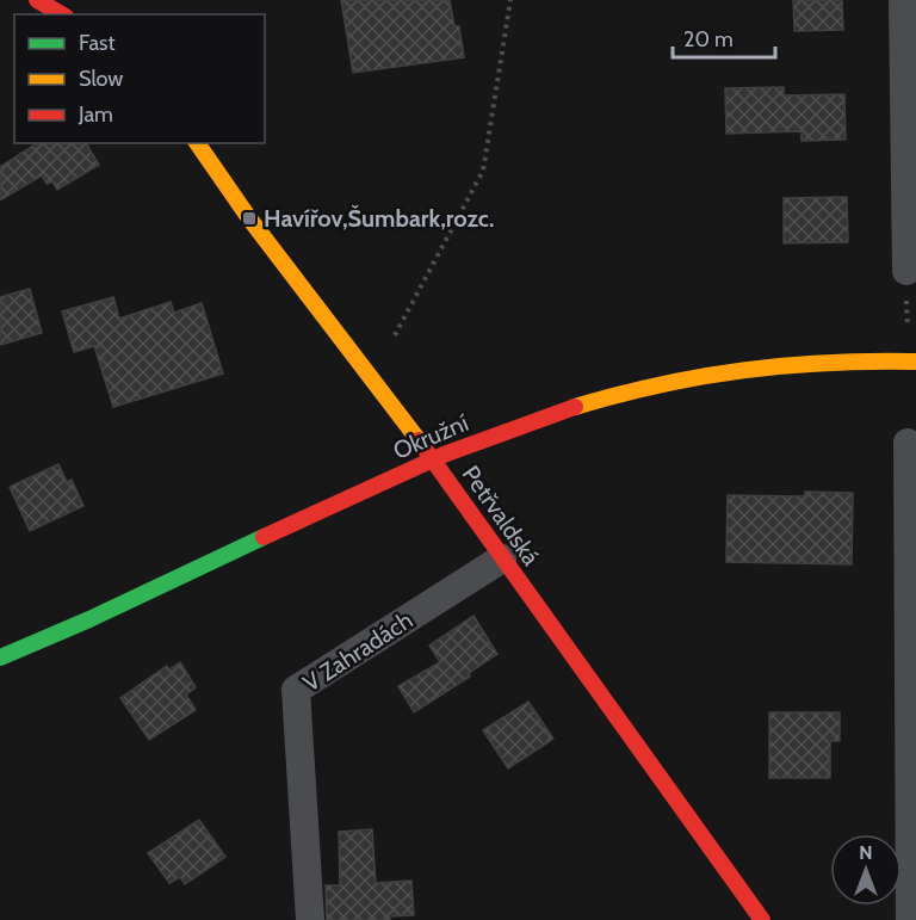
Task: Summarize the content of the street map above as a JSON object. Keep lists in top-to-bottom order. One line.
{"streets":{"street":["Okružní","Petřvaldská","V Zahradách"]},"crossings":[["Okružní","Petřvaldská"],["Petřvaldská","V Zahradách"]],"places":{"transit":["Havířov,Šumbark,rozc."]},"legend":["Fast","Slow","Jam"],"scale_bar":"20 m","north":"top"}
